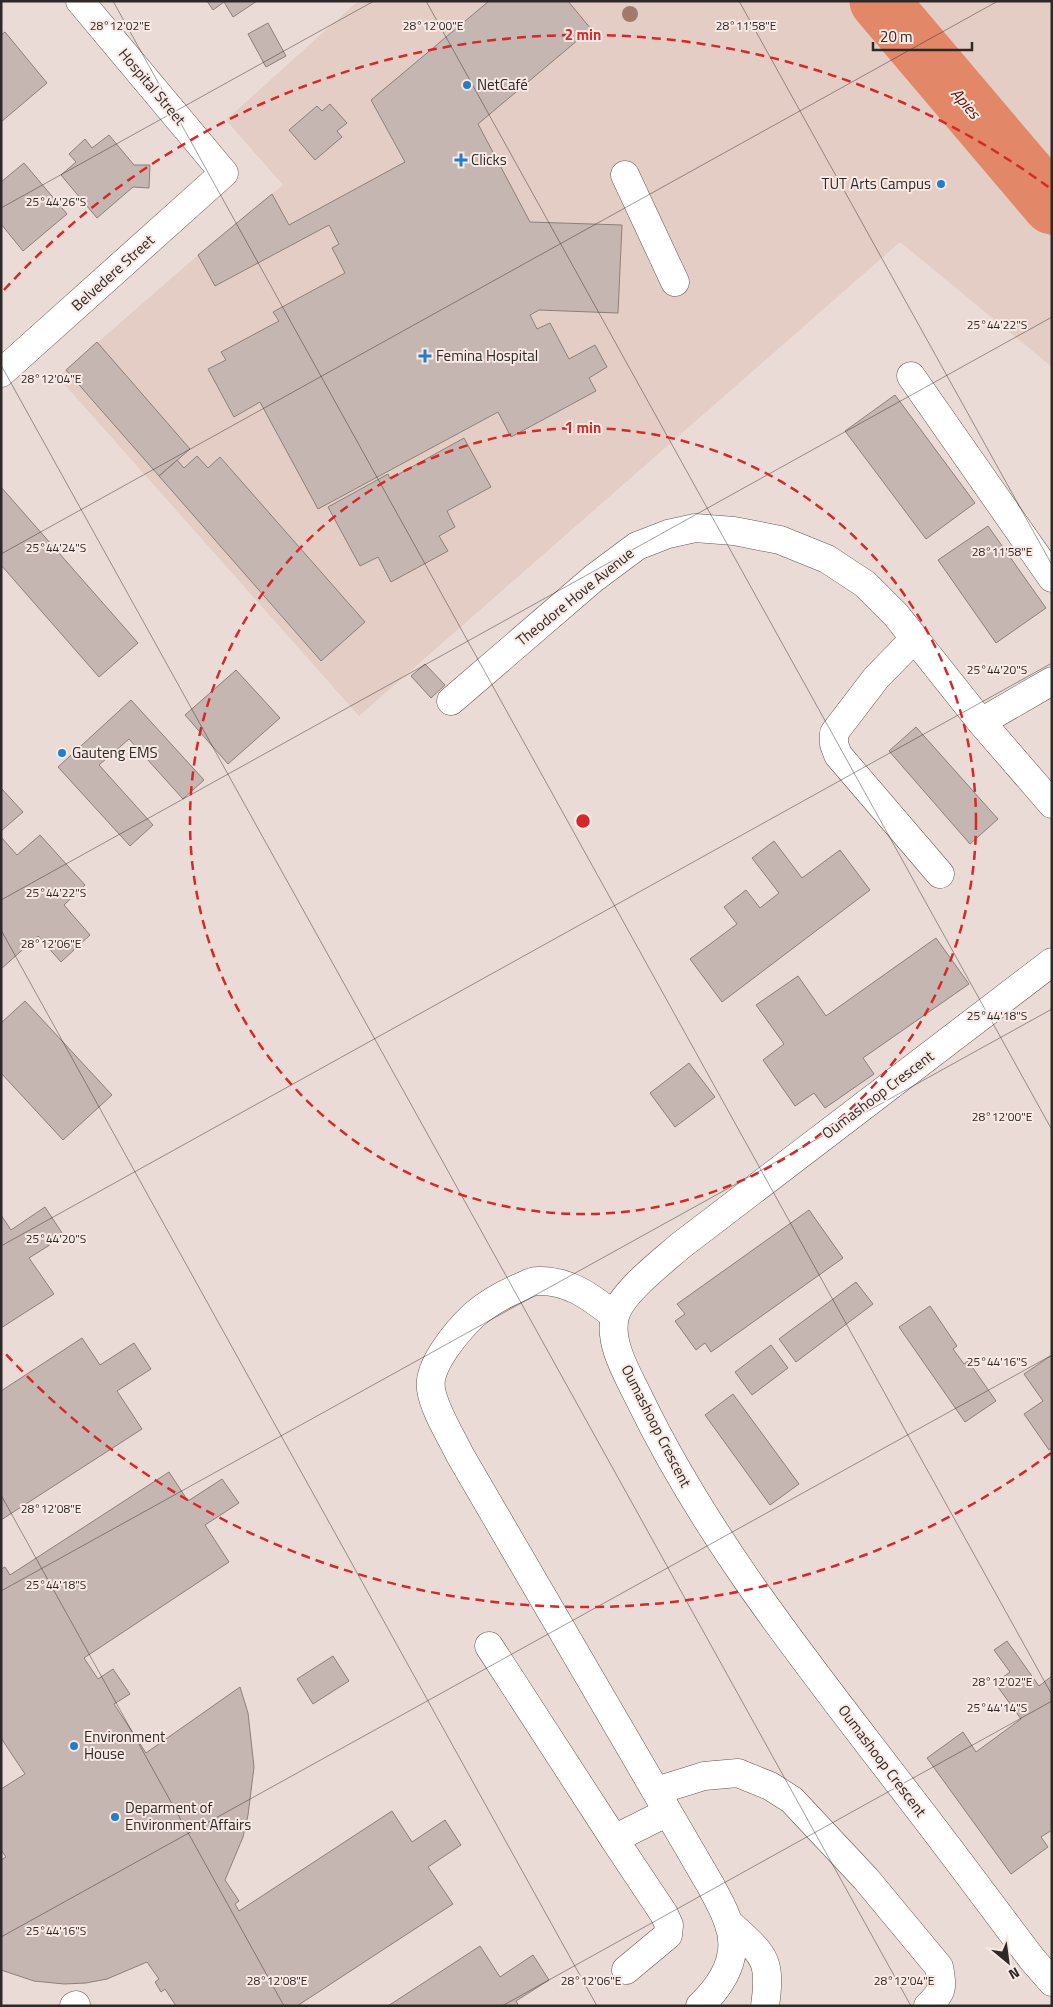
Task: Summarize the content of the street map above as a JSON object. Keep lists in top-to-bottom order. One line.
{"streets":{"street":["Hospital Street","Belvedere Street","Theodore Hove Avenue","Oumashoop Crescent"]},"crossings":[["Hospital Street","Belvedere Street"]],"water":["Apies"],"places":{"other":["NetCafé","TUT Arts Campus","Gauteng EMS","Environment House","Deparment of Environment Affairs"],"health":["Clicks","Femina Hospital"]},"scale_bar":"20 m","north":"bottom right","coordinates":["28°12'02\"E","28°12'00\"E","28°11'58\"E","25°44'26\"S","25°44'22\"S","28°12'04\"E","25°44'24\"S","25°44'20\"S","28°12'06\"E","25°44'18\"S","25°44'16\"S","28°12'08\"E","25°44'14\"S"],"rings":["2 min","1 min"]}
